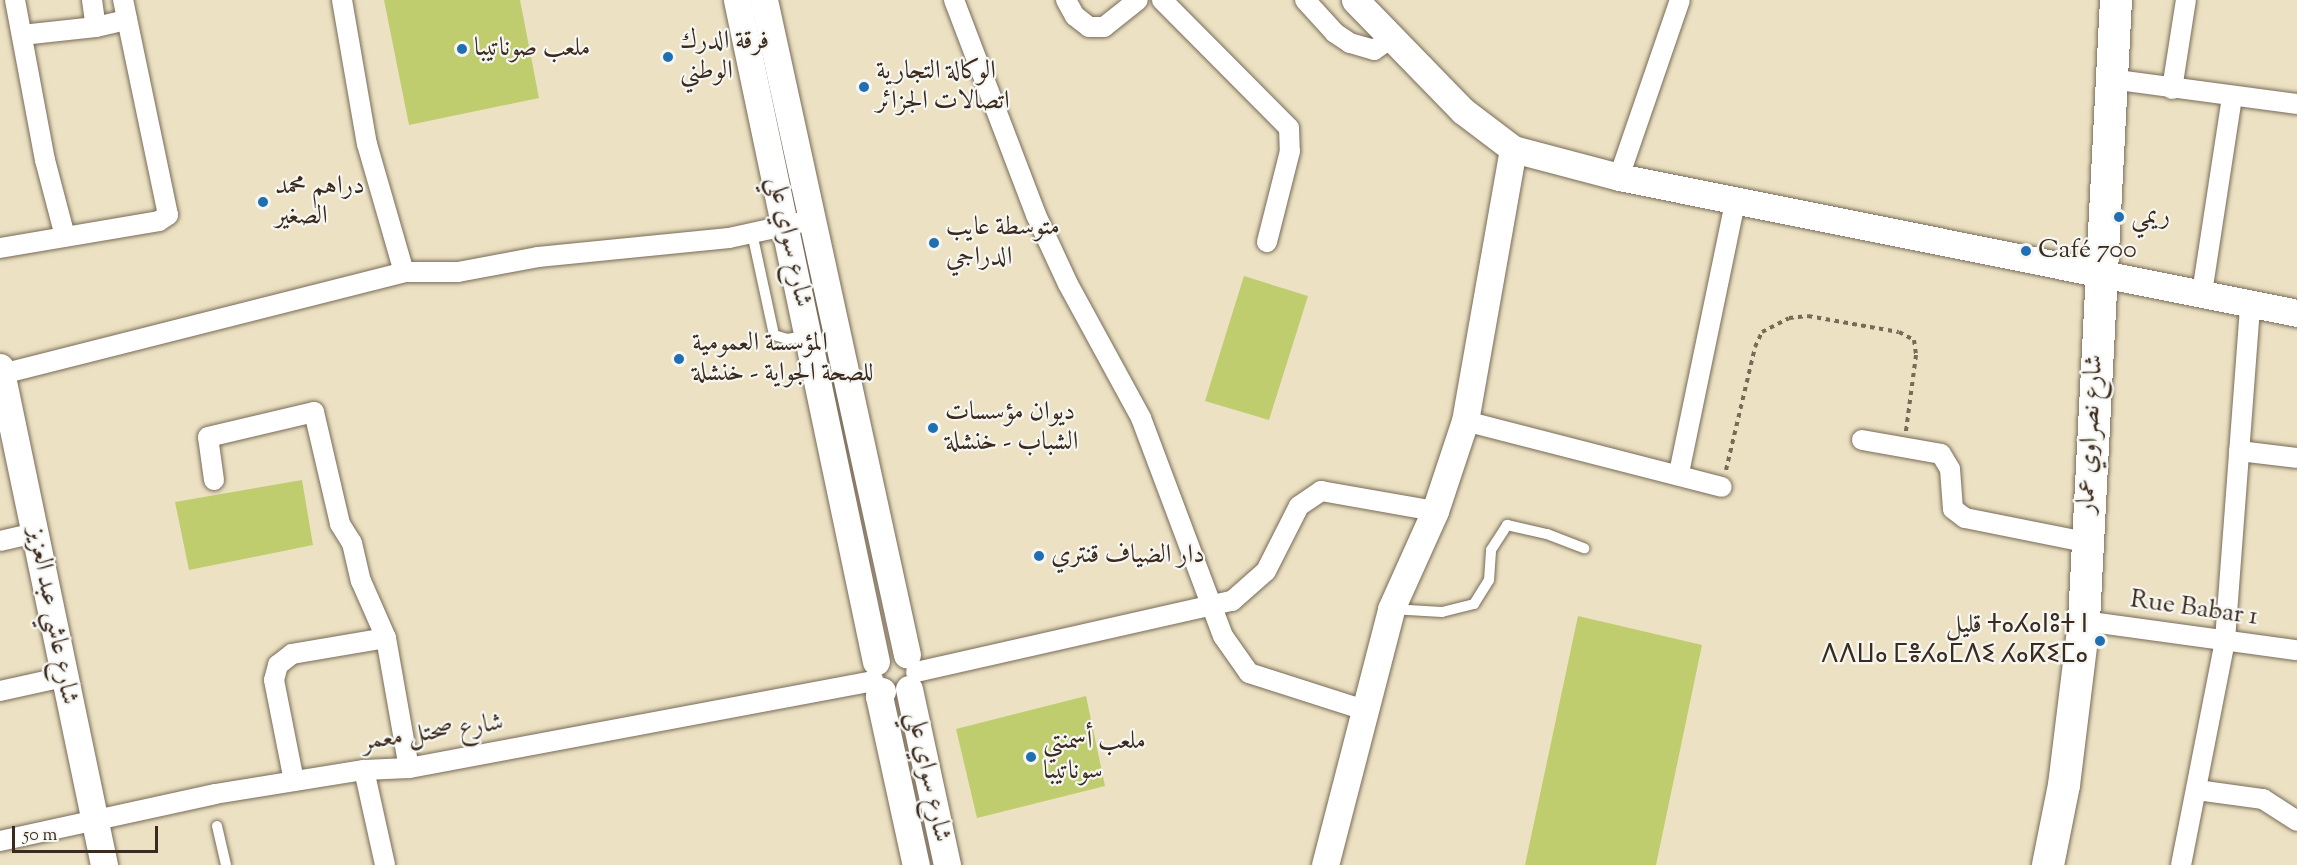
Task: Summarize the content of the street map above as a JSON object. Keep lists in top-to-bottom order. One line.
{"streets":{"main road":["شارع سواي علي","شارع نصراوي عمار","شارع عاشي عبد العزيز"],"street":["Rue Babar 1","شارع صحتل معمر"]},"crossings":[["شارع سواي علي","شارع صحتل معمر"],["شارع نصراوي عمار","Rue Babar 1"],["شارع عاشي عبد العزيز","شارع صحتل معمر"]],"places":["ملعب صوناتيبا","فرقة الدرك الوطني","الوكالة التجارية اتصالات الجزائر","دراهم محمد الصغير","ريمي","متوسطة عايب الدراجي","Café 700","المؤسسة العمومية للصحة الجواية - خنشلة","ديوان مؤسسات الشباب - خنشلة","دار الضياف قنتري","قليل ⵜⴰⵃⴰⵏⵓⵜ ⵏ ⴷⴷⵡⴰ ⵎⴻⵃⴰⵎⴷⵉ ⵃⴰⴽⵉⵎⴰ","ملعب أسمنتي سوناتيبا"],"scale_bar":"50 m"}
